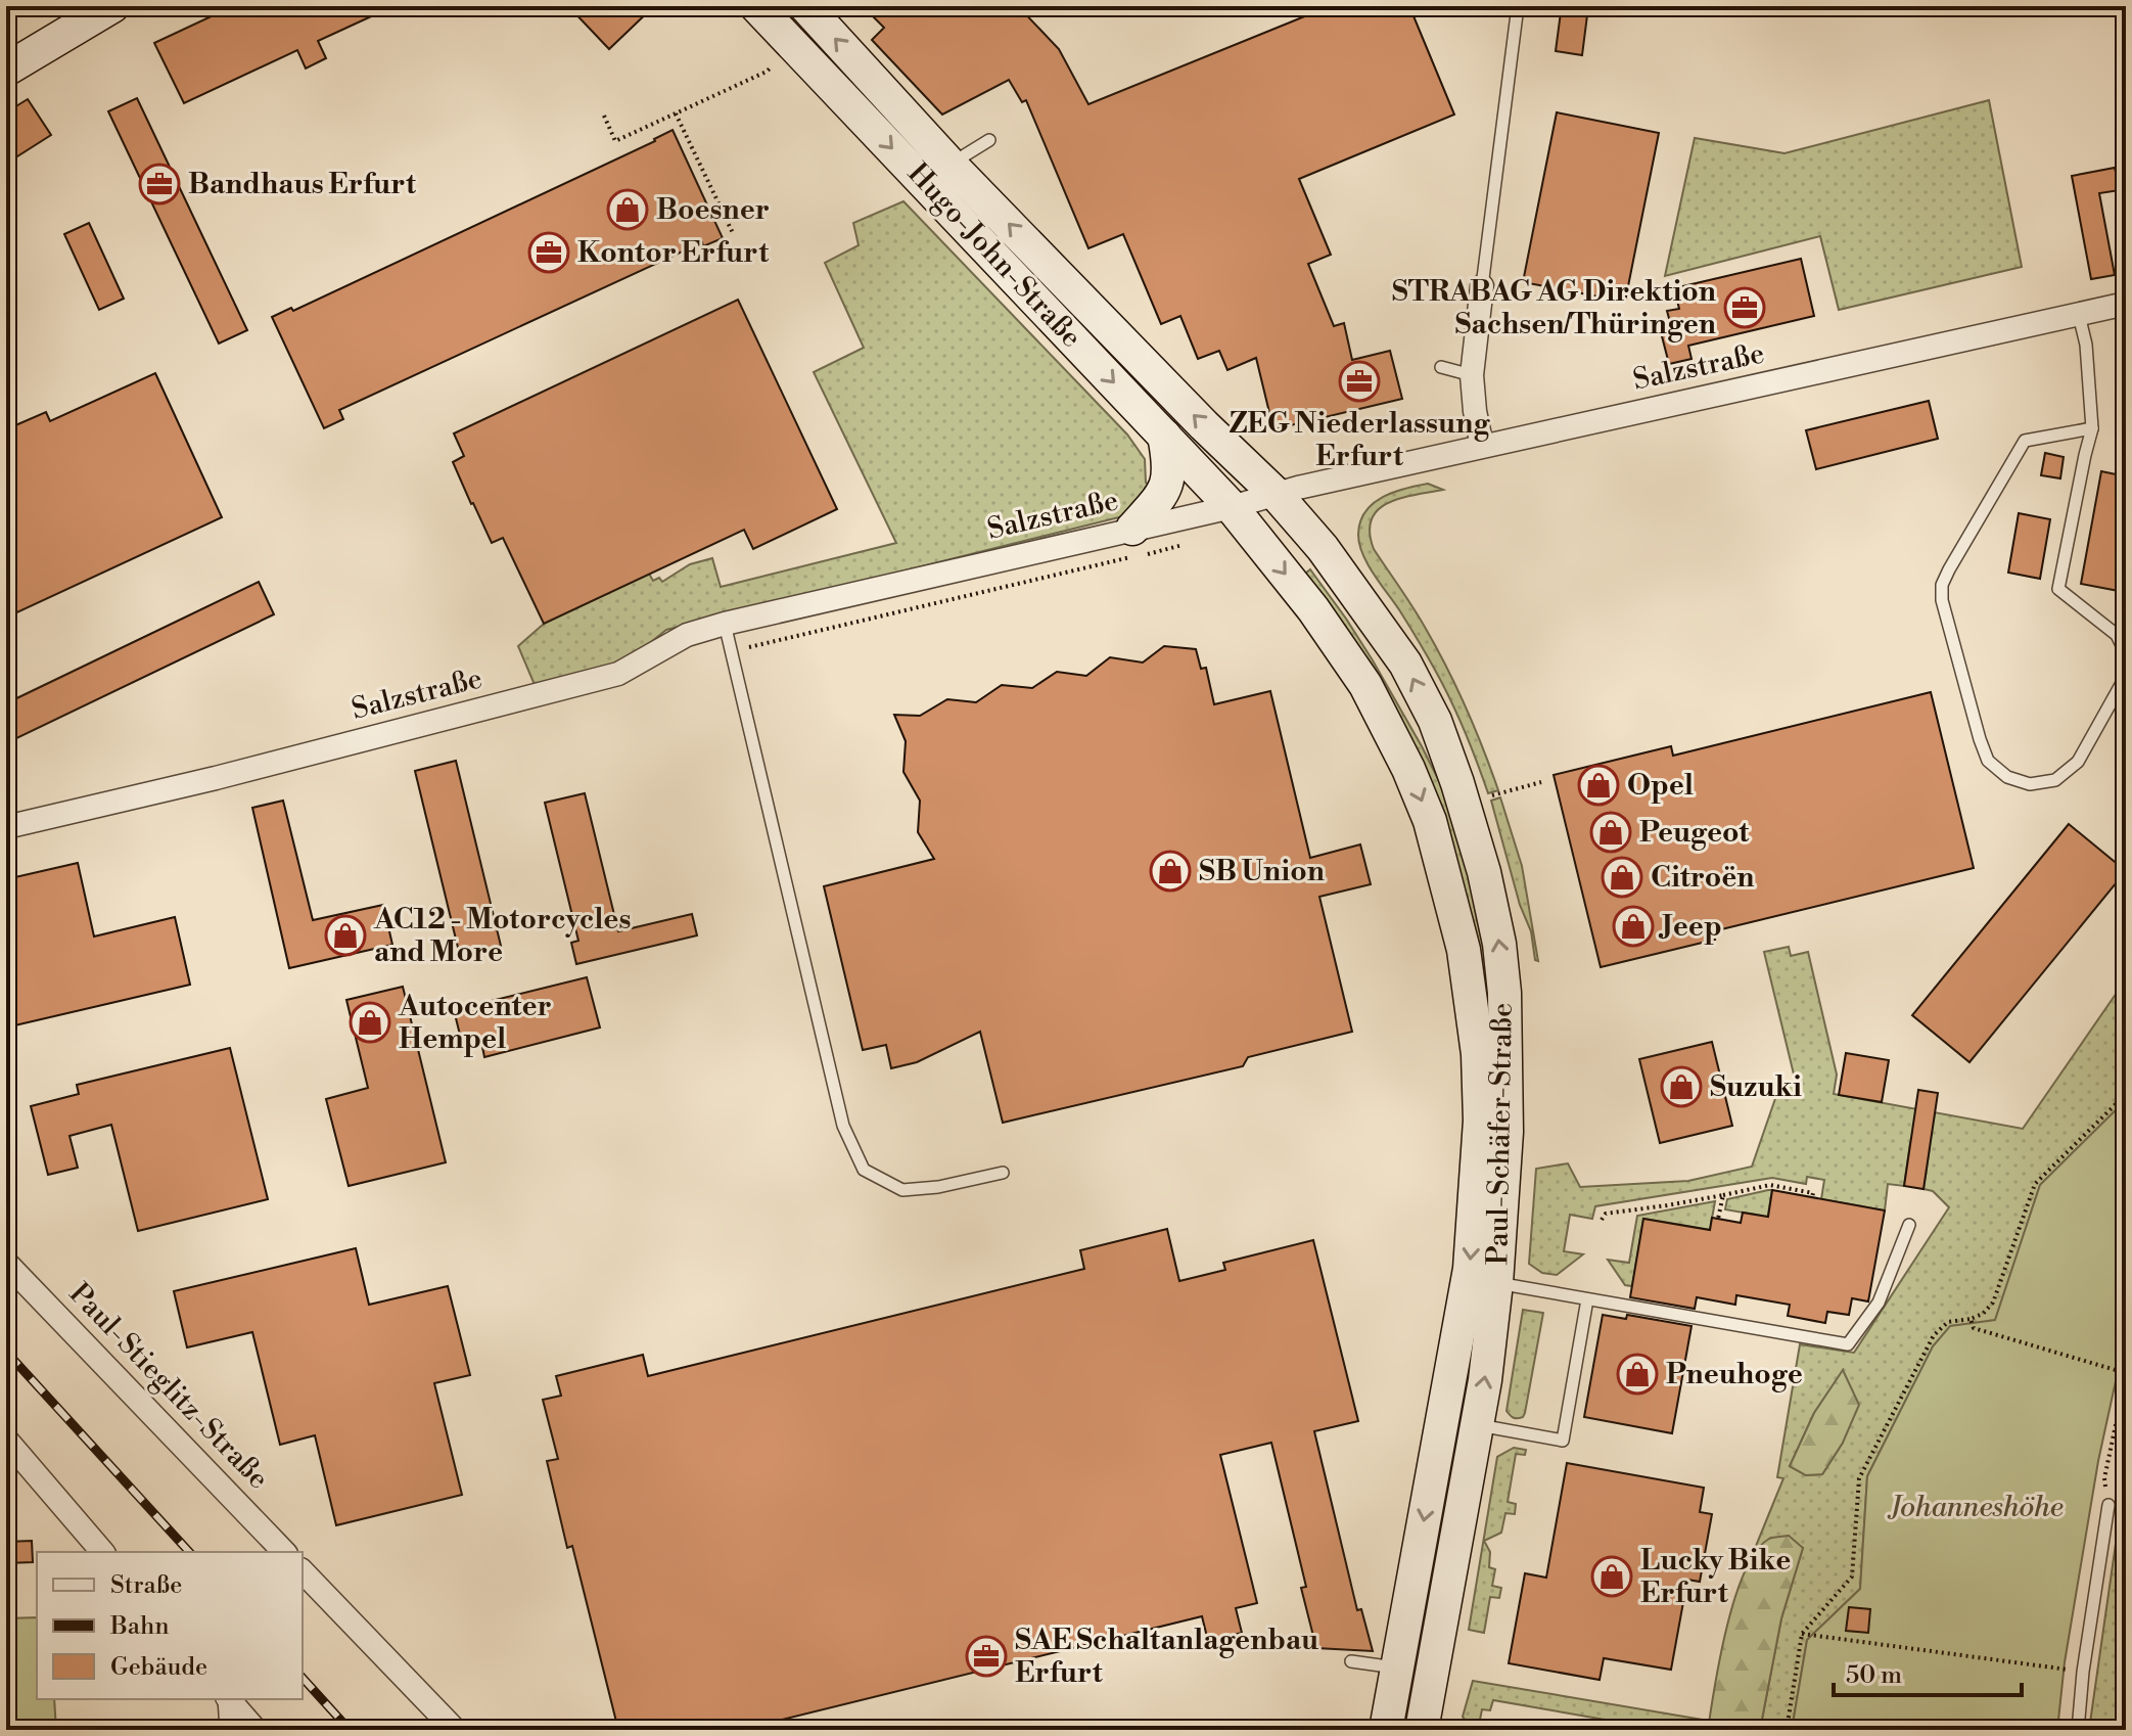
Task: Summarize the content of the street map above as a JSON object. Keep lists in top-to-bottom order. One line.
{"streets":{"main road":["Hugo-John-Straße","Paul-Schäfer-Straße"],"street":["Salzstraße","Paul-Stieglitz-Straße"]},"crossings":[["Hugo-John-Straße","Salzstraße"],["Hugo-John-Straße","Paul-Schäfer-Straße"],["Salzstraße","Paul-Schäfer-Straße"]],"parks":["Johanneshöhe"],"places":{"office":["Bandhaus Erfurt","Kontor Erfurt","STRABAG AG Direktion Sachsen/Thüringen","ZEG Niederlassung Erfurt","SAE Schaltanlagenbau Erfurt"],"shop":["Boesner","Opel","Peugeot","SB Union","Citroën","Jeep","AC12 - Motorcycles and More","Autocenter Hempel","Suzuki","Pneuhoge","Lucky Bike Erfurt"]},"legend":["Straße","Bahn","Gebäude"],"scale_bar":"50 m"}
